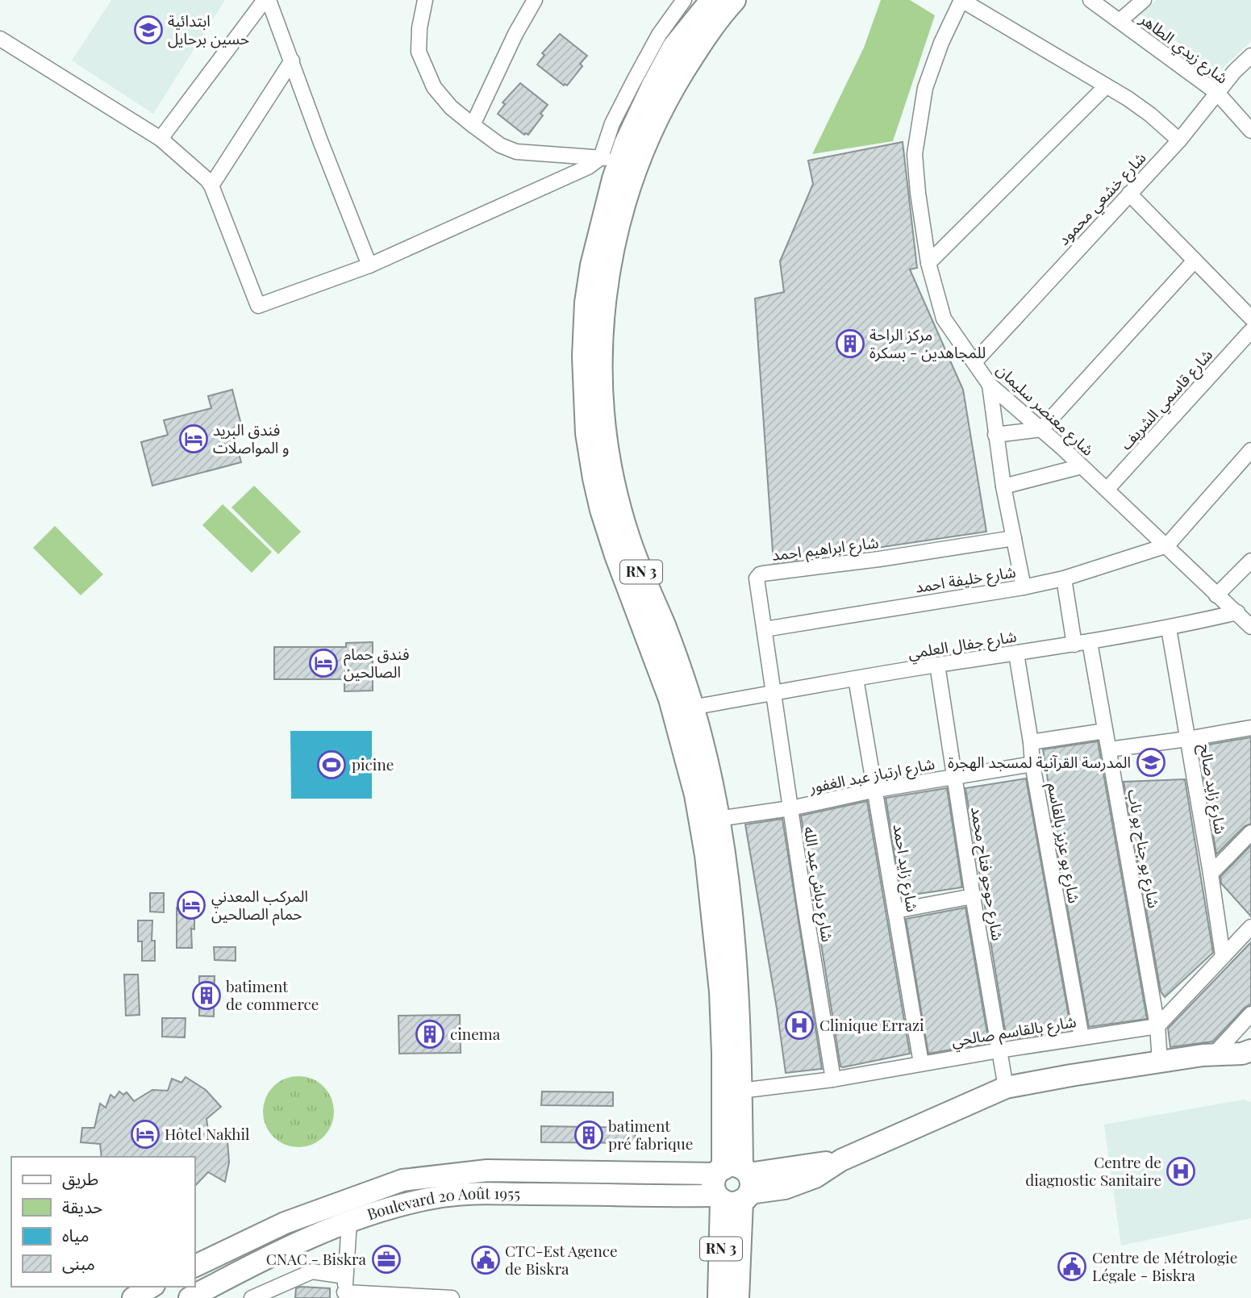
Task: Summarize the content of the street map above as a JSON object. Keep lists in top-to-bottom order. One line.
{"streets":{"main road":["RN 3"],"street":["شارع زيدي الطاهر","شارع خشعي محمود","شارع قاسمي الشريف","شارع معنصر سليمان","شارع ابراهيم احمد","شارع خليفة احمد","شارع جفال العلمي","شارع ارتباز عبد الغفور","شارع زايد صالح","شارع بو عزيز بالقاسم","شارع بو جناح بو ناب","شارع زايد احمد","شارع حوحو فتاح محمد","شارع دباش عبد الله","شارع بالقاسم صالحي","Boulevard 20 Août 1955"]},"crossings":[["شارع زيدي الطاهر","شارع خشعي محمود"],["شارع خشعي محمود","شارع معنصر سليمان"],["شارع قاسمي الشريف","شارع معنصر سليمان"],["شارع معنصر سليمان","شارع خليفة احمد"],["شارع معنصر سليمان","شارع جفال العلمي"],["شارع ابراهيم احمد","شارع خليفة احمد"],["شارع ابراهيم احمد","شارع جفال العلمي"],["شارع ابراهيم احمد","شارع دباش عبد الله"],["RN 3","شارع جفال العلمي"],["RN 3","شارع ارتباز عبد الغفور"],["RN 3","شارع بالقاسم صالحي"],["RN 3","Boulevard 20 Août 1955"],["شارع جفال العلمي","شارع زايد صالح"],["شارع جفال العلمي","شارع بو عزيز بالقاسم"],["شارع جفال العلمي","شارع بو جناح بو ناب"],["شارع جفال العلمي","شارع زايد احمد"],["شارع جفال العلمي","شارع حوحو فتاح محمد"],["شارع جفال العلمي","شارع دباش عبد الله"],["شارع ارتباز عبد الغفور","شارع بو عزيز بالقاسم"],["شارع ارتباز عبد الغفور","شارع زايد احمد"],["شارع ارتباز عبد الغفور","شارع حوحو فتاح محمد"],["شارع ارتباز عبد الغفور","شارع دباش عبد الله"],["شارع بو عزيز بالقاسم","شارع بالقاسم صالحي"],["شارع بو جناح بو ناب","شارع بالقاسم صالحي"],["شارع زايد احمد","شارع بالقاسم صالحي"],["شارع حوحو فتاح محمد","شارع بالقاسم صالحي"],["شارع دباش عبد الله","شارع بالقاسم صالحي"]],"places":{"school or university":["ابتدائية حسين برحايل","المدرسة القرآنية لمسجد الهجرة"],"building":["مركز الراحة للمجاهدين - بسكرة","batiment de commerce","cinema","batiment pré fabrique"],"hotel":["فندق البريد و المواصلات","فندق حمام الصالحين","المركب المعدني حمام الصالحين","Hôtel Nakhil"],"sports":["picine"],"hospital":["Clinique Errazi","Centre de diagnostic Sanitaire"],"office":["CNAC - Biskra"],"public building":["CTC-Est Agence de Biskra","Centre de Métrologie Légale - Biskra"]},"legend":["طريق","حديقة","مياه","مبنى"]}
